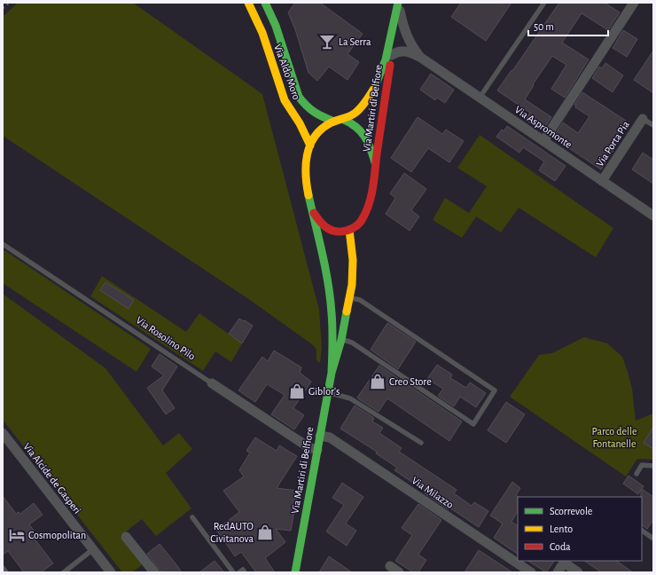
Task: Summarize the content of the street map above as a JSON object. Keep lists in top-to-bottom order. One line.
{"streets":{"main road":["Via Aldo Moro","Via Martiri di Belfiore"],"street":["Via Aspromonte","Via Porta Pia","Via Rosolino Pilo","Via Alcide de Gasperi","Via Milazzo"]},"crossings":[["Via Aldo Moro","Via Martiri di Belfiore"],["Via Martiri di Belfiore","Via Aspromonte"],["Via Martiri di Belfiore","Via Rosolino Pilo"],["Via Martiri di Belfiore","Via Milazzo"],["Via Aspromonte","Via Porta Pia"]],"parks":["Parco delle Fontanelle"],"places":{"bar":["La Serra"],"shop":["Creo Store","Giblor's","RedAUTO Civitanova"],"hotel":["Cosmopolitan"]},"legend":["Scorrevole","Lento","Coda"],"scale_bar":"50 m"}
